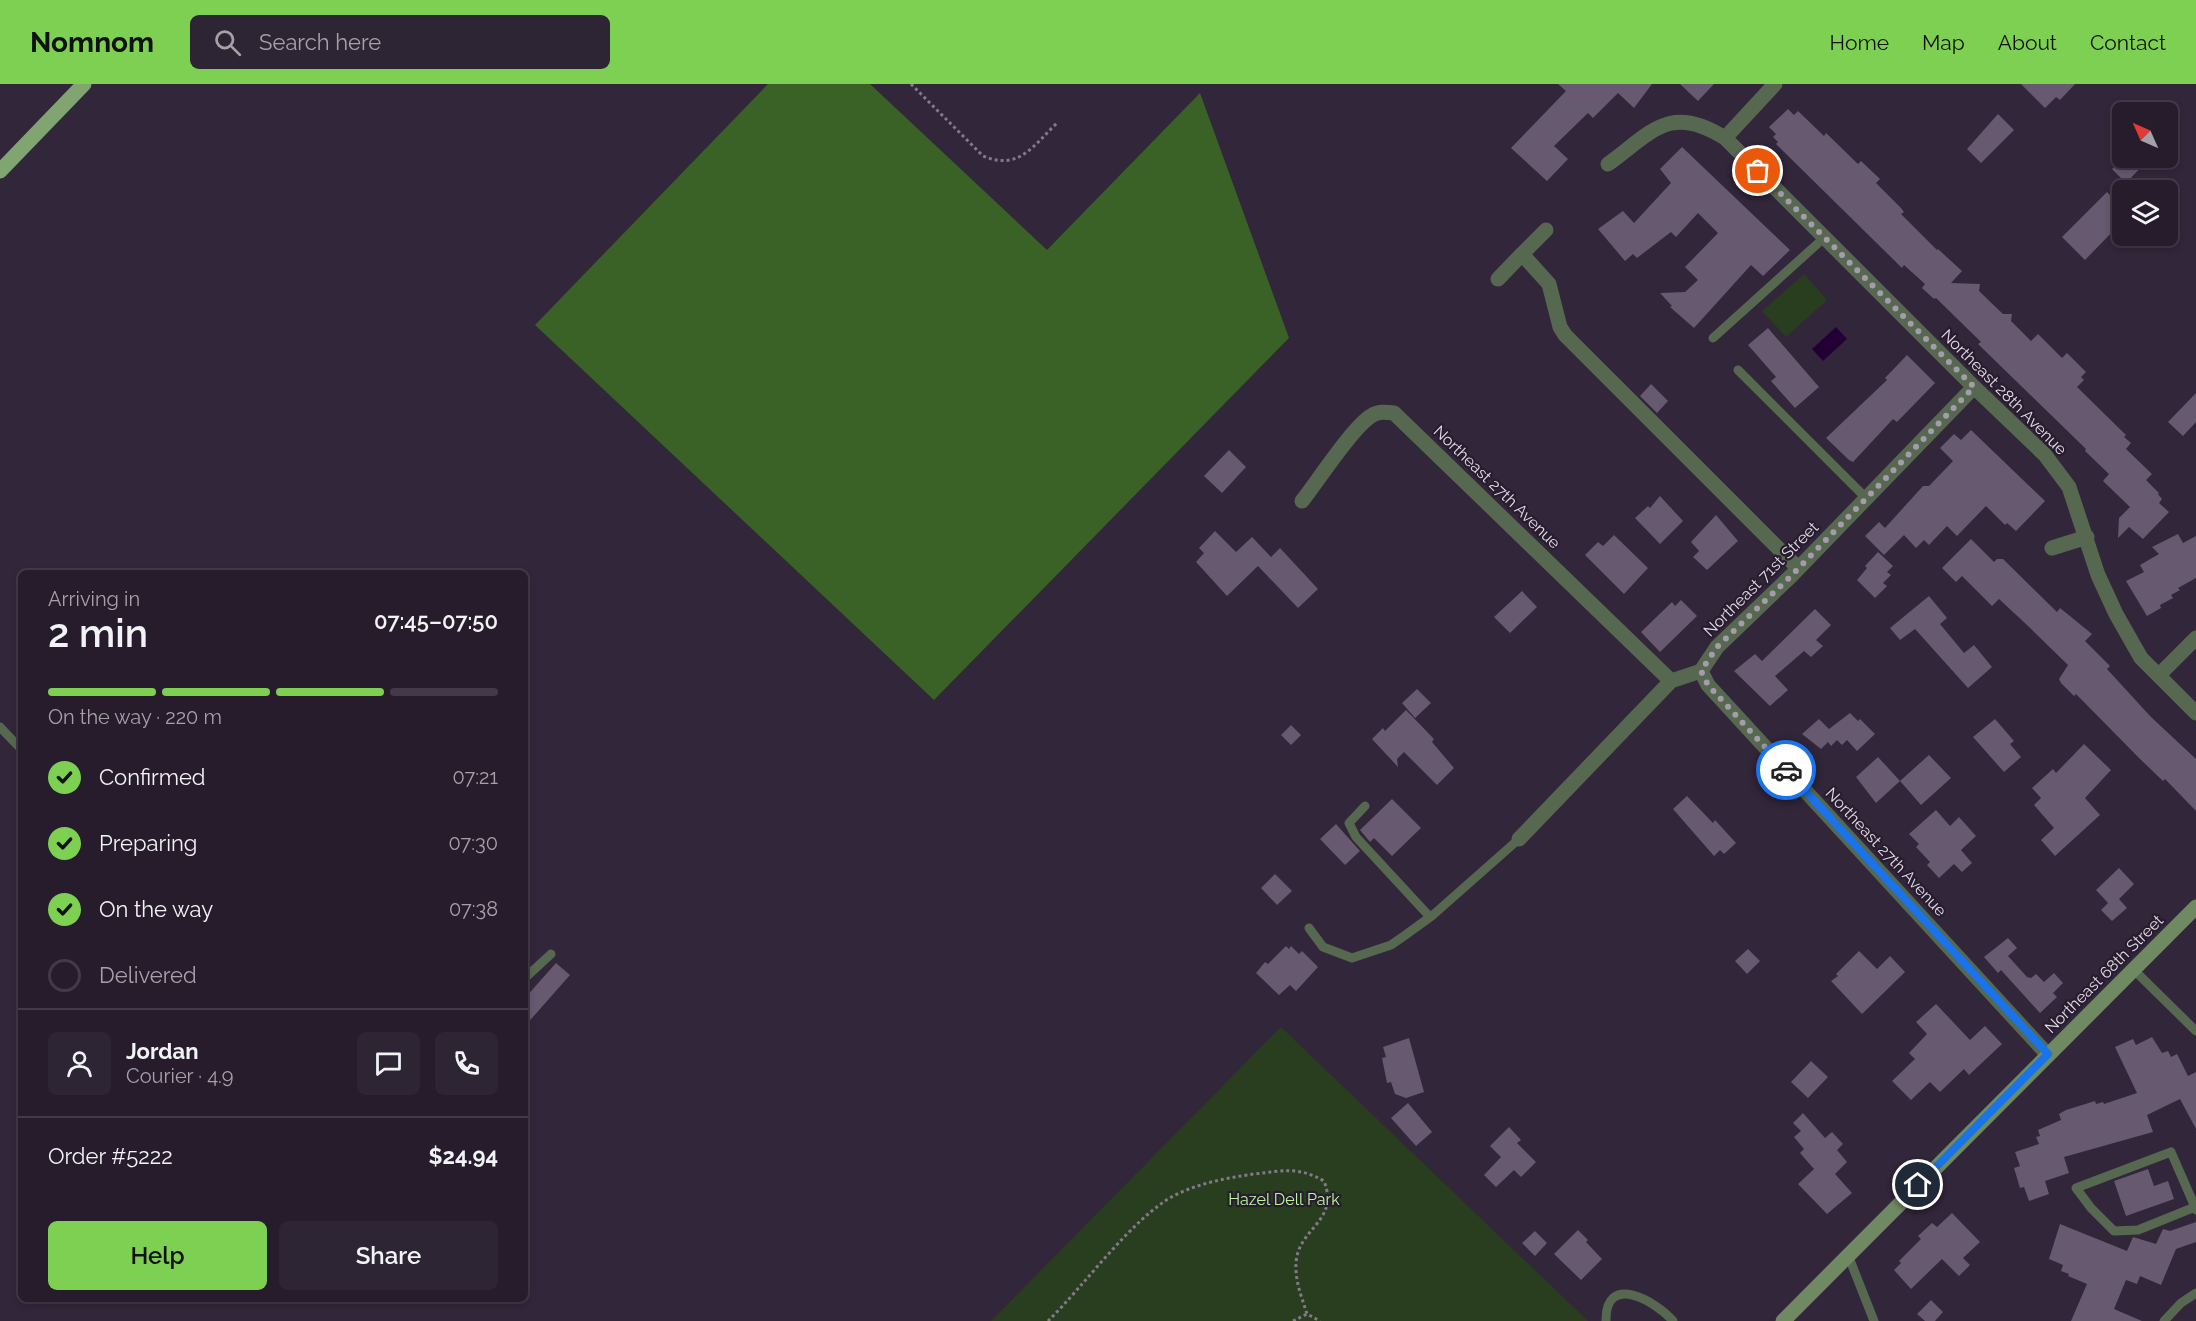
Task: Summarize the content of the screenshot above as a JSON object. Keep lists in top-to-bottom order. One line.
{"streets":{"street":["Northeast 28th Avenue","Northeast 27th Avenue","Northeast 71st Street","Northeast 68th Street"]},"crossings":[["Northeast 28th Avenue","Northeast 71st Street"],["Northeast 27th Avenue","Northeast 71st Street"],["Northeast 27th Avenue","Northeast 68th Street"]],"parks":["Hazel Dell Park"],"north":"top left","page":{"header":"Nomnom","search":"Search here","nav":["Home","Map","About","Contact"],"heading":["2 min","Arriving in","07:45–07:50"],"panel":["Jordan","Courier · 4.9","Order #5222","$24.94"],"bar":"On the way · 220 m","list":[["Confirmed","07:21"],["Preparing","07:30"],["On the way","07:38"],"Delivered"],"buttons":["Help","Share"]}}
